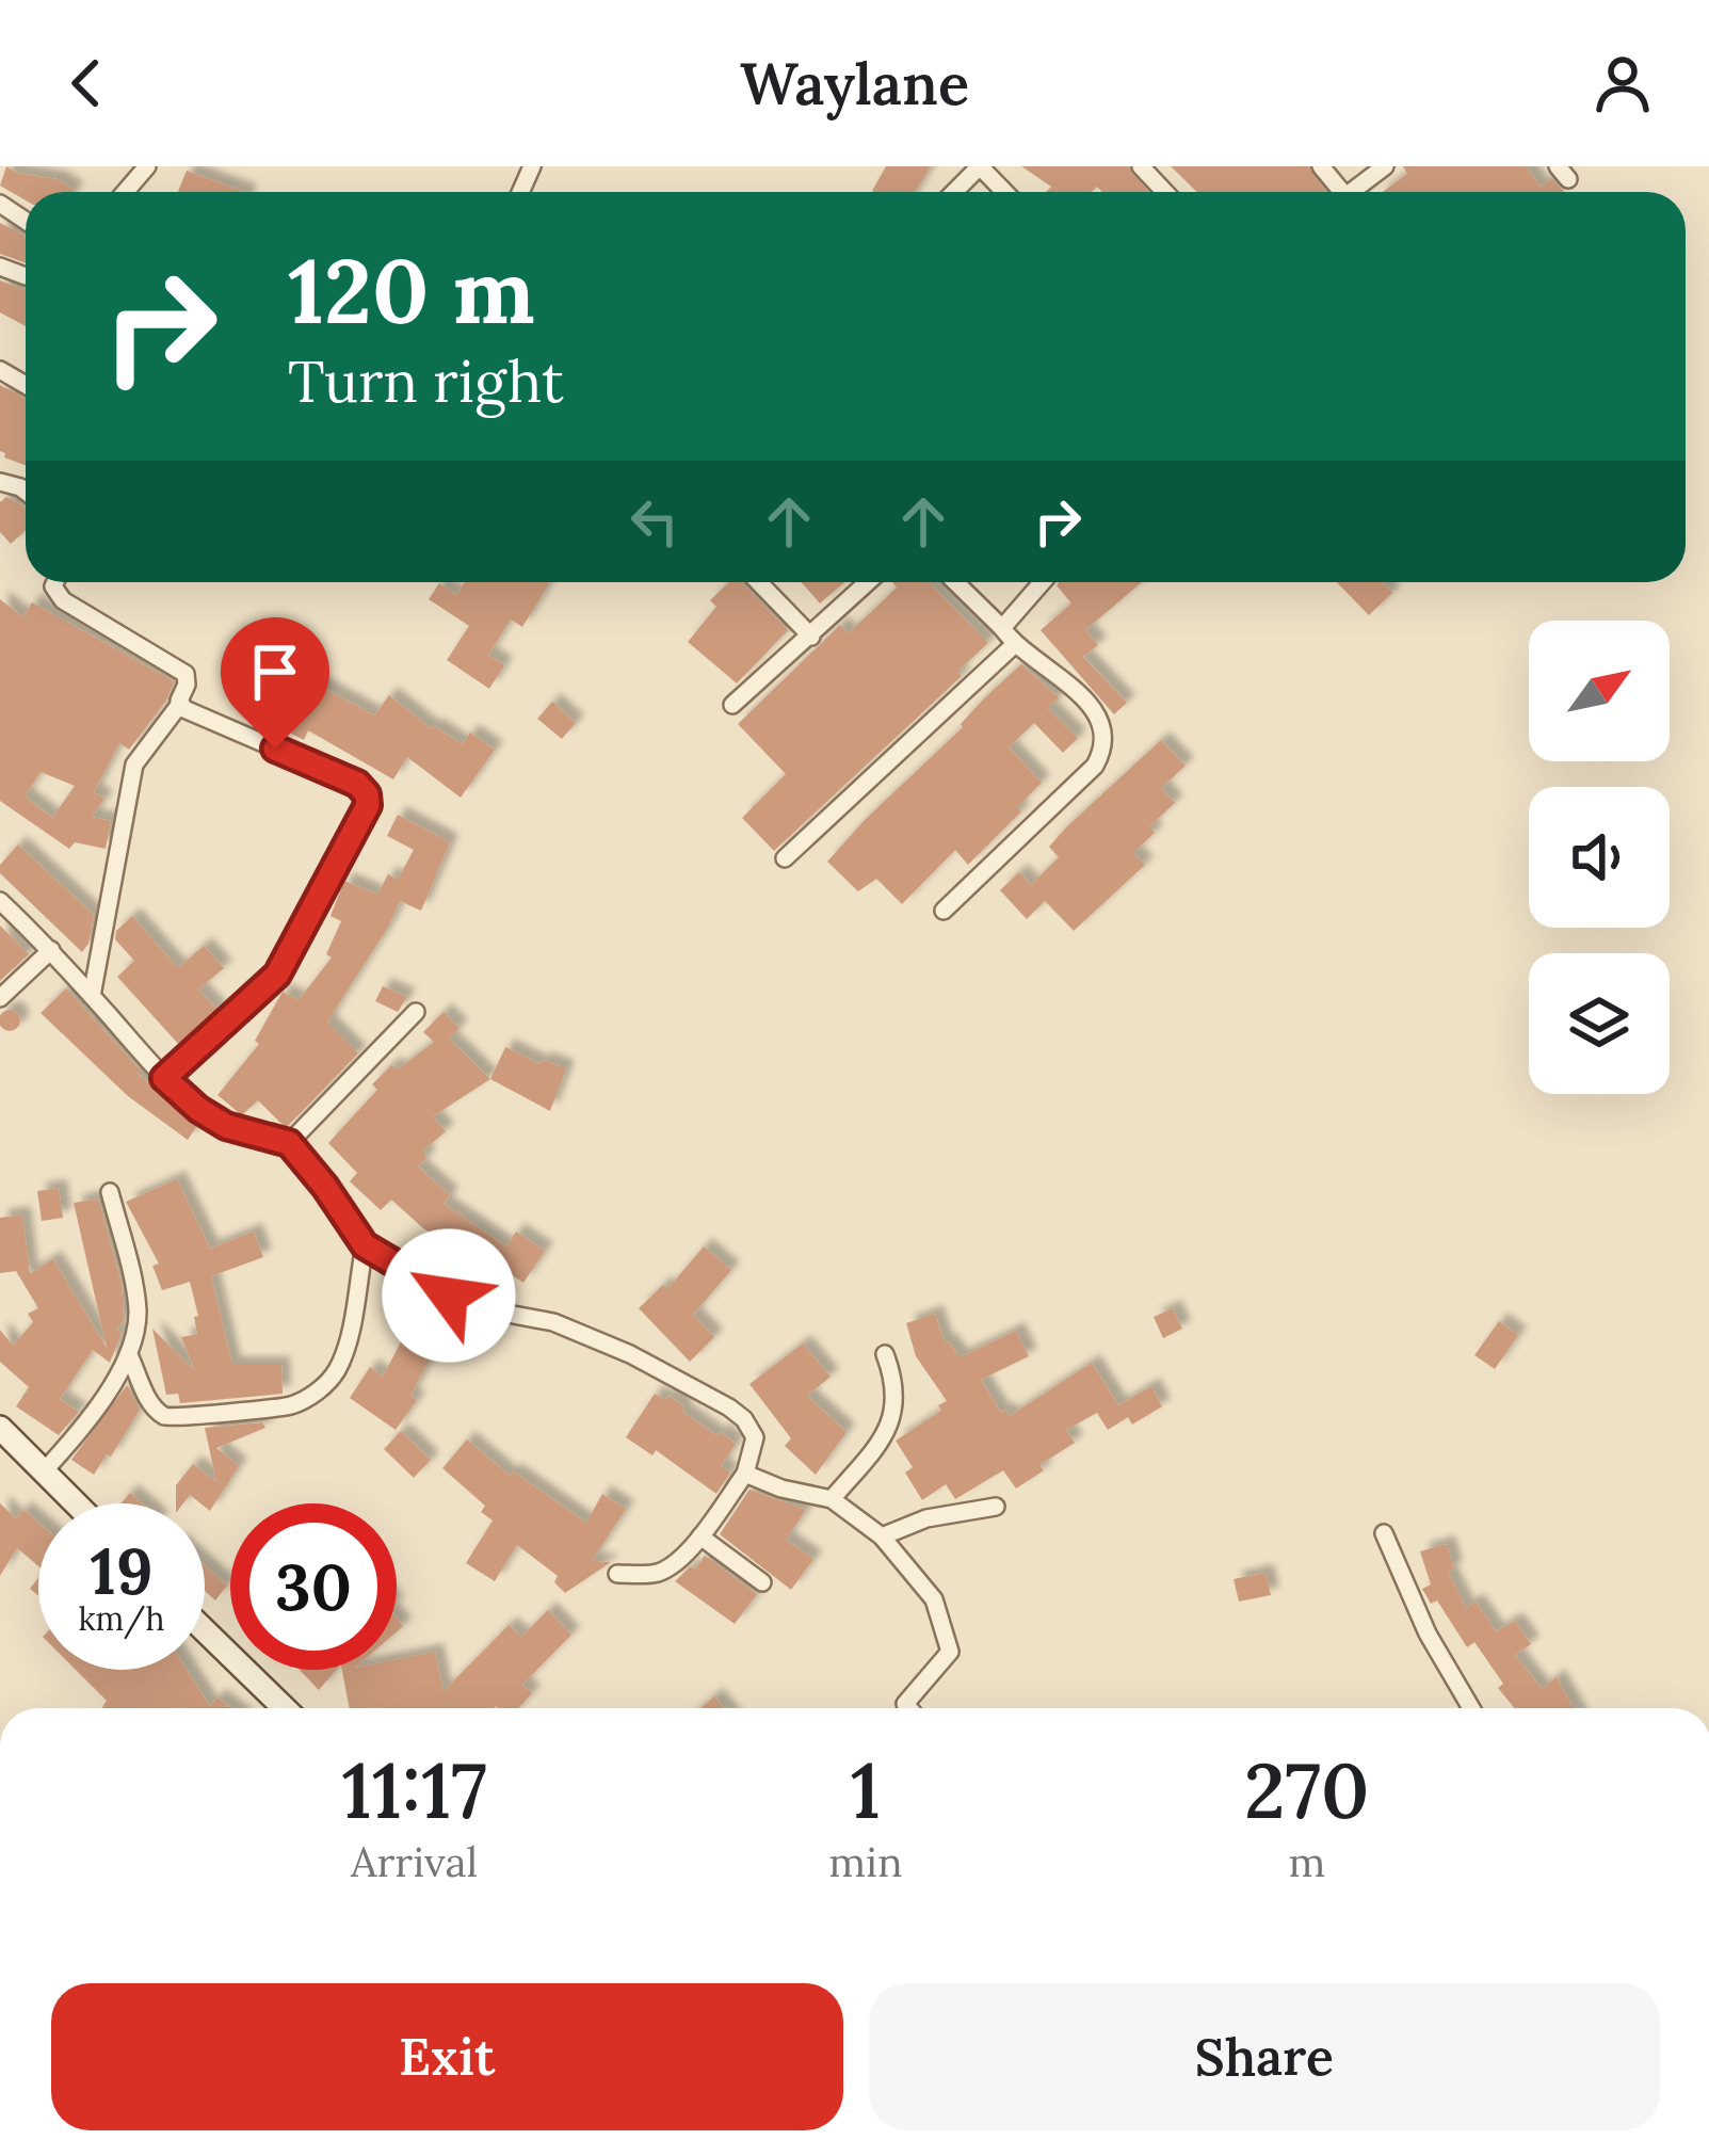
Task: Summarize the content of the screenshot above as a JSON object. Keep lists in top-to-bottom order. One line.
{"north":"top right","page":{"header":"Waylane","turn":["120 m","Turn right"],"speed":"19 km/h","limit":"30","eta":["11:17","Arrival","1","min","270","m"],"buttons":["Exit","Share"]}}
